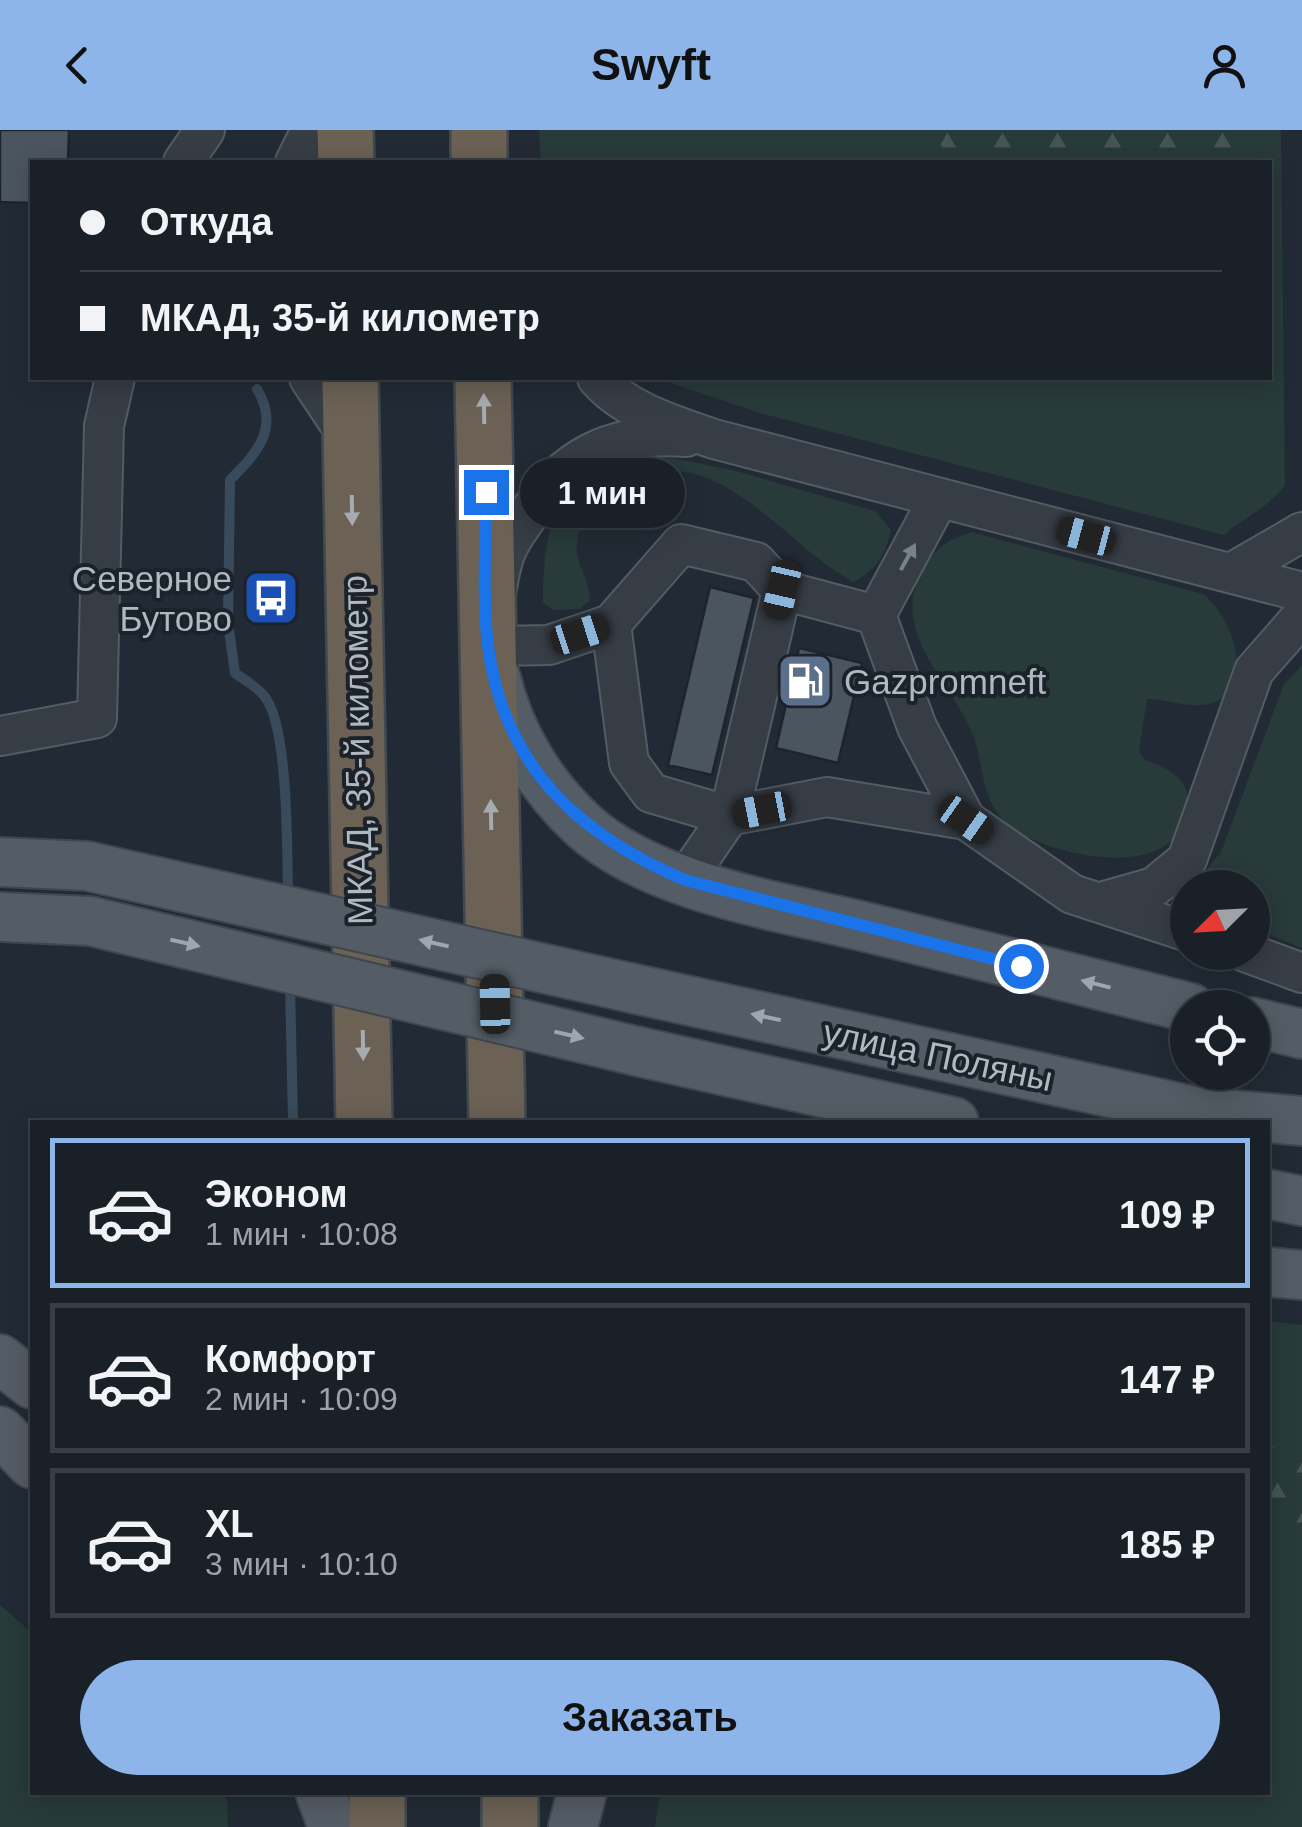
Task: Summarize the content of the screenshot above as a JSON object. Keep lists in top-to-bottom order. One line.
{"streets":{"highway":["МКАД, 35-й километр"],"main road":["улица Поляны"]},"places":{"bus stop":["Северное Бутово"],"fuel station":["Gazpromneft"]},"north":"bottom left","page":{"header":"Swyft","banner":["Откуда","МКАД, 35-й километр"],"bubble":"1 мин","list":[{"name":"Эконом","note":"1 мин · 10:08","value":"109 ₽"},{"name":"Комфорт","note":"2 мин · 10:09","value":"147 ₽"},{"name":"XL","note":"3 мин · 10:10","value":"185 ₽"}],"buttons":"Заказать"}}
